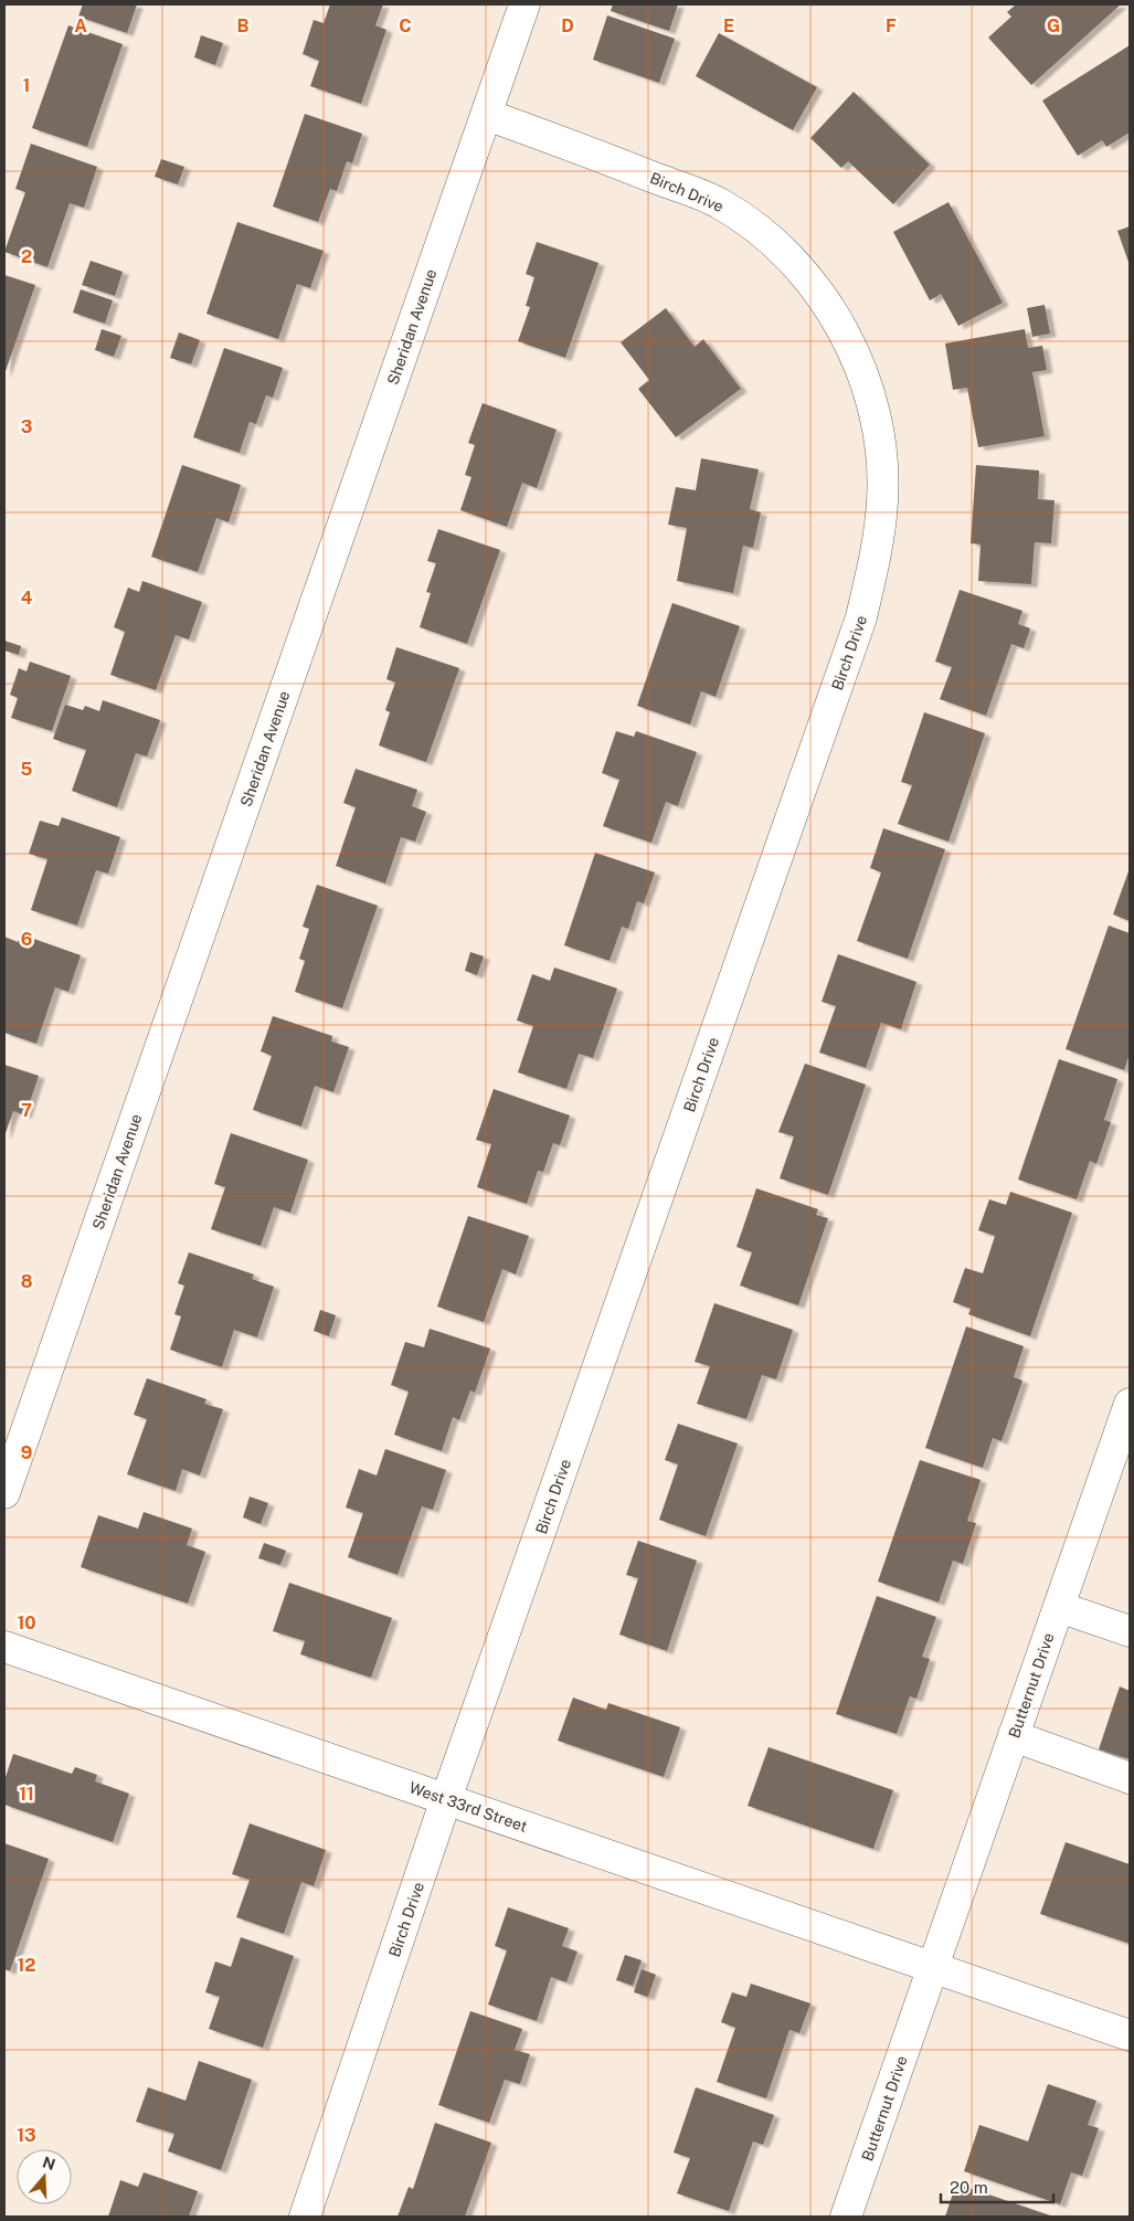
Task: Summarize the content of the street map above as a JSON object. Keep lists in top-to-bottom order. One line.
{"streets":{"street":["Birch Drive","Sheridan Avenue","Butternut Drive","West 33rd Street"]},"crossings":[["Birch Drive","Sheridan Avenue"],["Birch Drive","West 33rd Street"],["Butternut Drive","West 33rd Street"]],"scale_bar":"20 m","north":"top","grid":{"columns":["A","B","C","D","E","F","G"],"rows":["1","2","3","4","5","6","7","8","9","10","11","12","13"]}}
